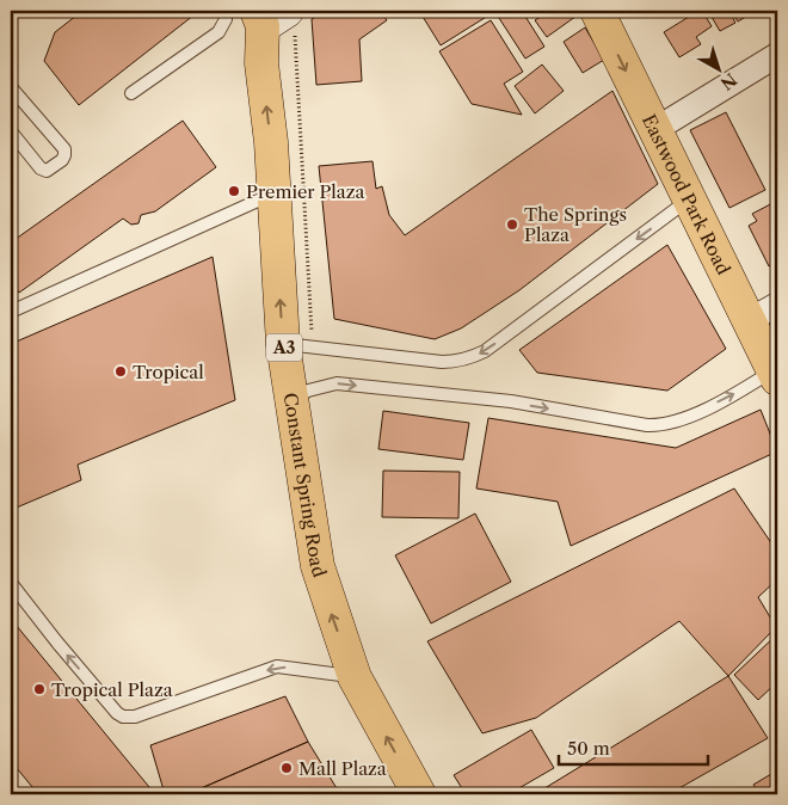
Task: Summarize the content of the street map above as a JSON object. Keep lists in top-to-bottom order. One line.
{"streets":{"main road":["Eastwood Park Road","A3","Constant Spring Road"]},"one_way":["Constant Spring Road"],"places":["Premier Plaza","The Springs Plaza","Tropical","Tropical Plaza","Mall Plaza"],"scale_bar":"50 m","north":"bottom right"}
